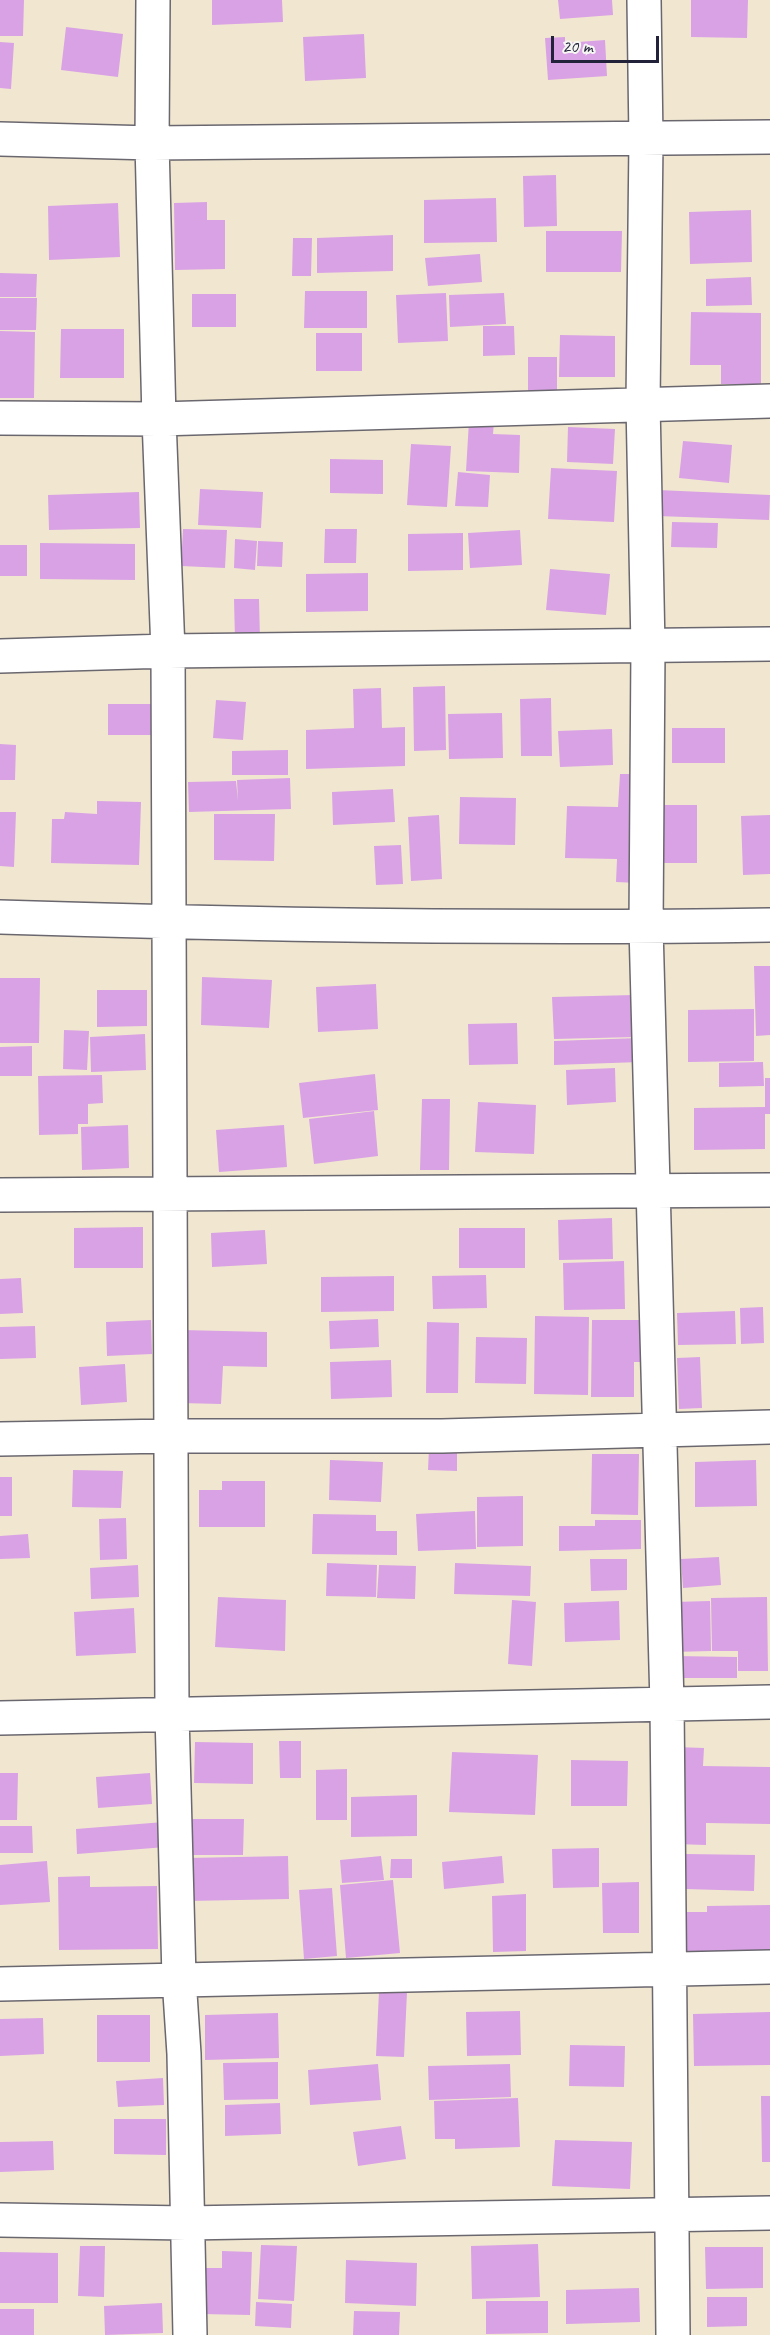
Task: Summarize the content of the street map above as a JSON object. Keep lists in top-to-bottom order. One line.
{"scale_bar":"20 m"}
